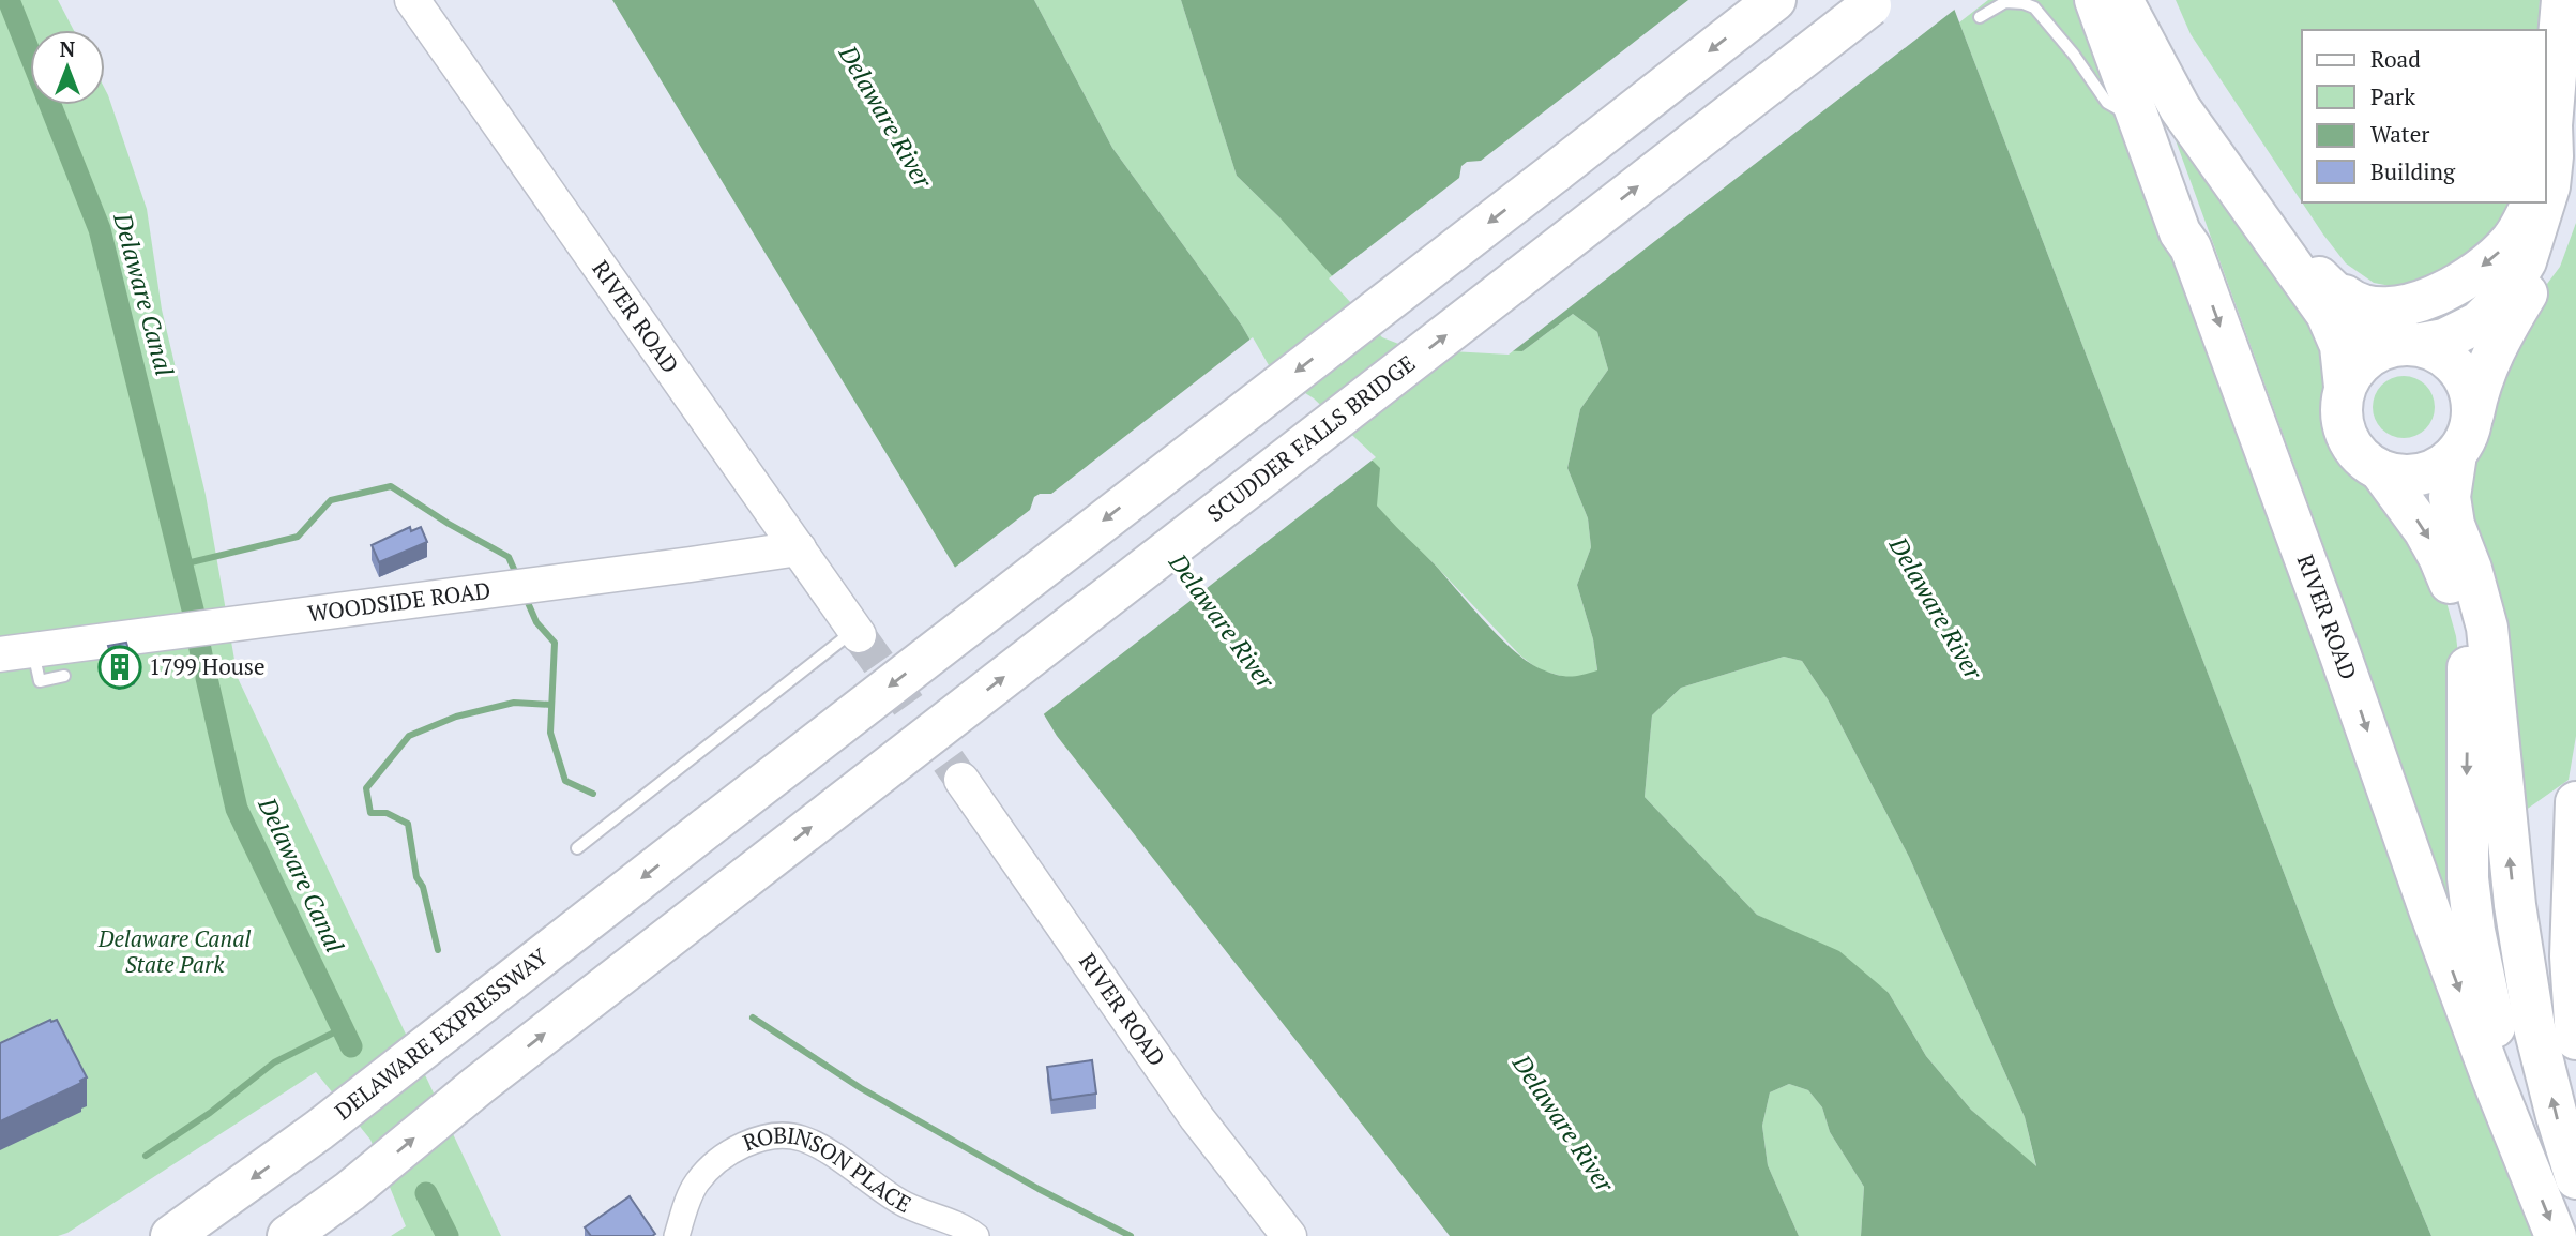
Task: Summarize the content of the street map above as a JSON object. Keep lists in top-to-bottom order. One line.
{"streets":{"highway":["RIVER ROAD","SCUDDER FALLS BRIDGE","DELAWARE EXPRESSWAY"],"main road":["WOODSIDE ROAD"],"street":["ROBINSON PLACE"]},"crossings":[["RIVER ROAD","WOODSIDE ROAD"]],"one_way":["RIVER ROAD","SCUDDER FALLS BRIDGE","DELAWARE EXPRESSWAY"],"water":["Delaware River","Delaware Canal"],"parks":["Delaware Canal State Park"],"places":{"building":["1799 House"]},"legend":["Road","Park","Water","Building"],"north":"top"}
